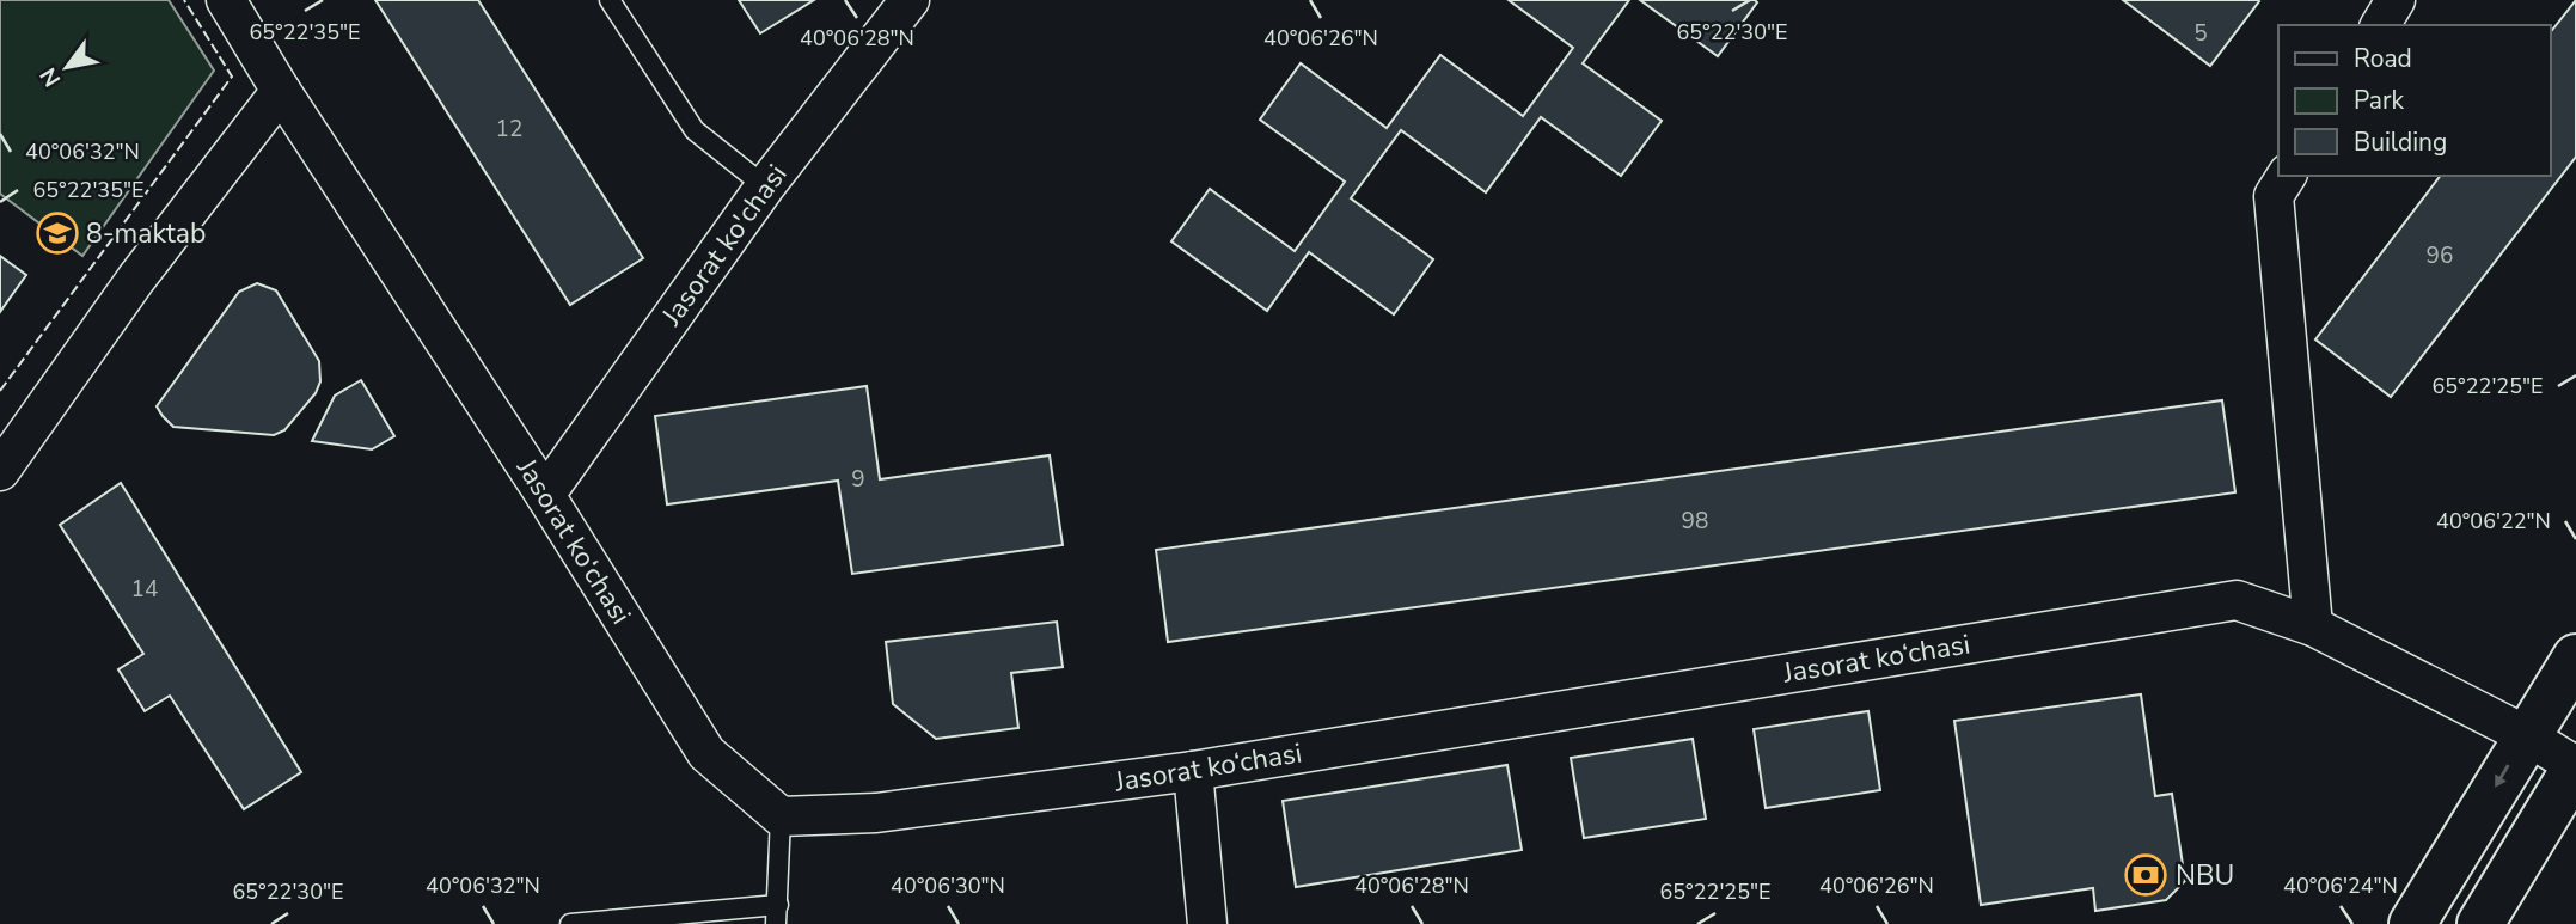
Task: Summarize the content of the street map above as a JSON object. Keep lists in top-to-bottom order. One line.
{"streets":{"street":["Jasorat ko'chasi","Jasorat ko‘chasi"]},"crossings":[["Jasorat ko'chasi","Jasorat ko‘chasi"]],"places":{"school or university":["8-maktab"],"bank":["NBU"]},"house_numbers":["5","12","96","9","98","14"],"legend":["Road","Park","Building"],"north":"bottom left","coordinates":["65°22'35\"E","65°22'30\"E","40°06'28\"N","40°06'26\"N","40°06'32\"N","65°22'25\"E","40°06'22\"N","40°06'30\"N","40°06'24\"N"]}
